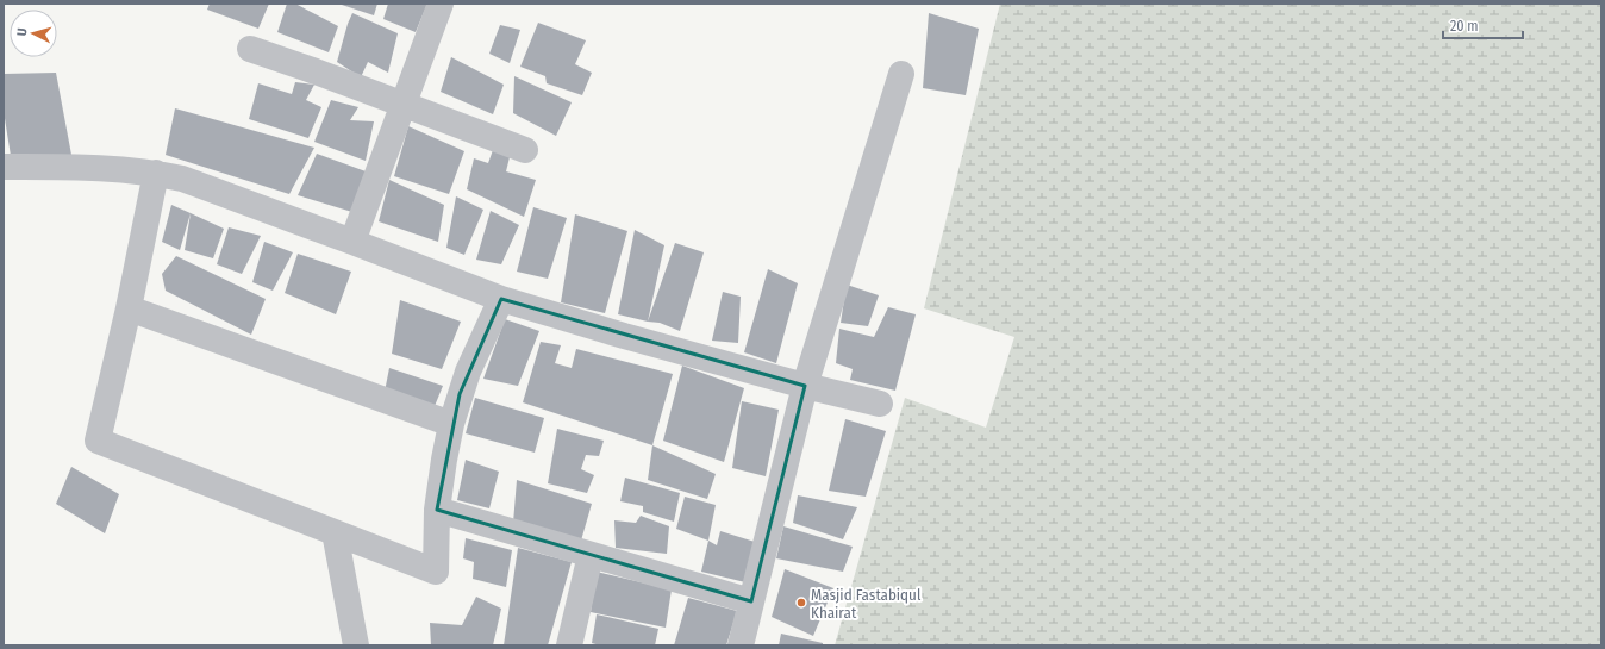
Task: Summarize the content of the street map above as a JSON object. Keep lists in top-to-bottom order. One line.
{"places":["Masjid Fastabiqul Khairat"],"scale_bar":"20 m","north":"left"}
